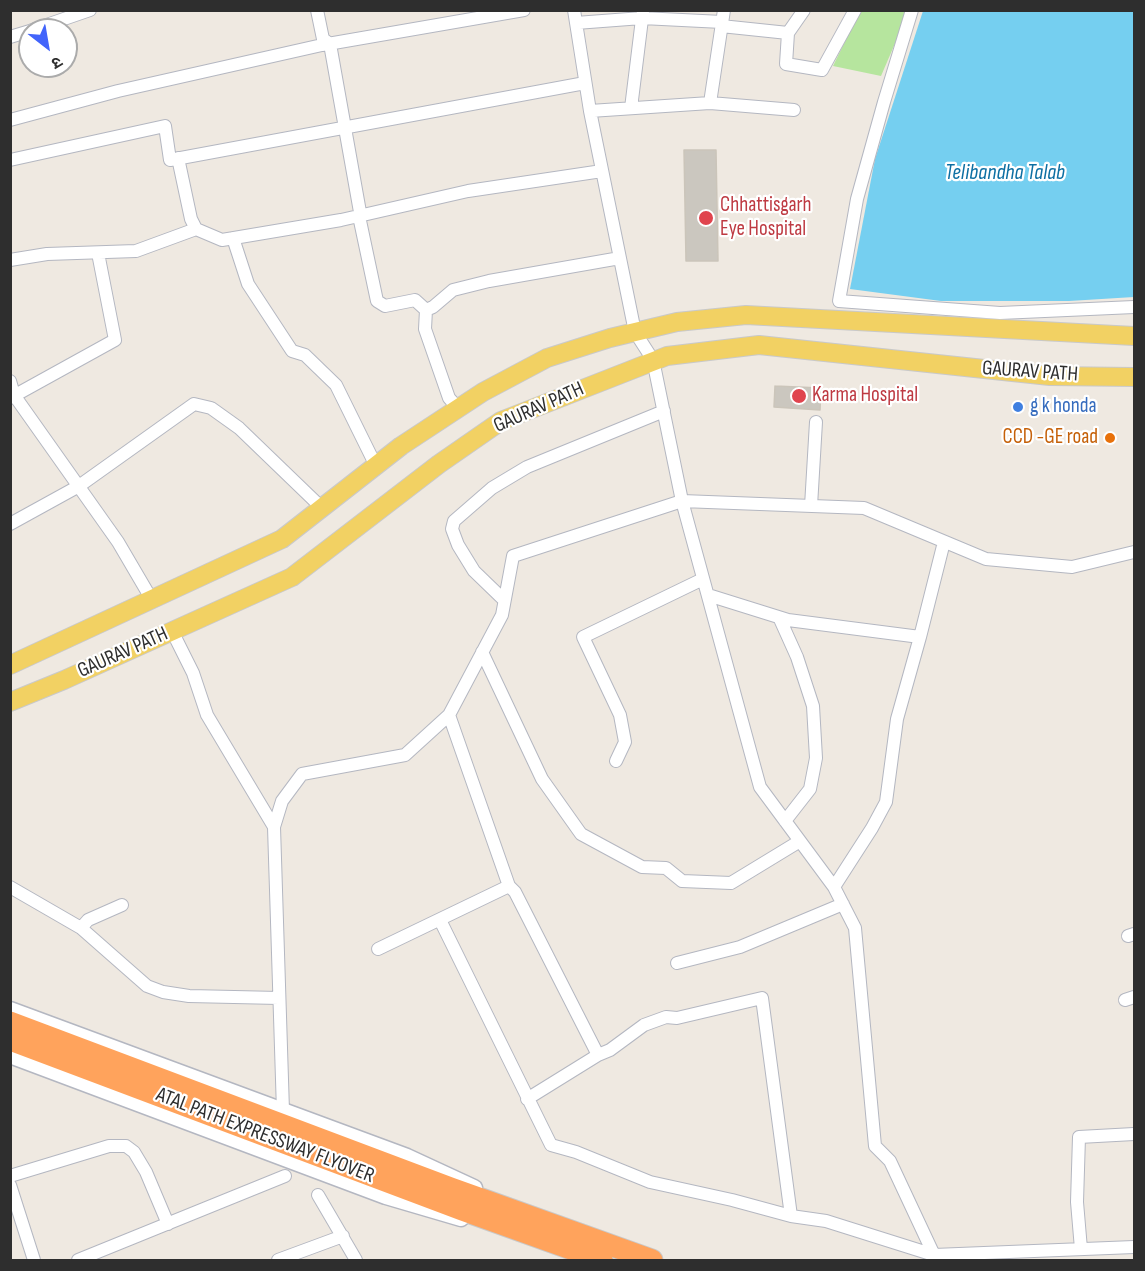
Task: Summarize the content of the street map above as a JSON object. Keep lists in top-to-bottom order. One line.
{"streets":{"highway":["ATAL PATH EXPRESSWAY FLYOVER"],"main road":["GAURAV PATH"]},"water":["Telibandha Talab"],"places":["Chhattisgarh Eye Hospital","Karma Hospital","g k honda","CCD -GE road"],"north":"bottom right"}
